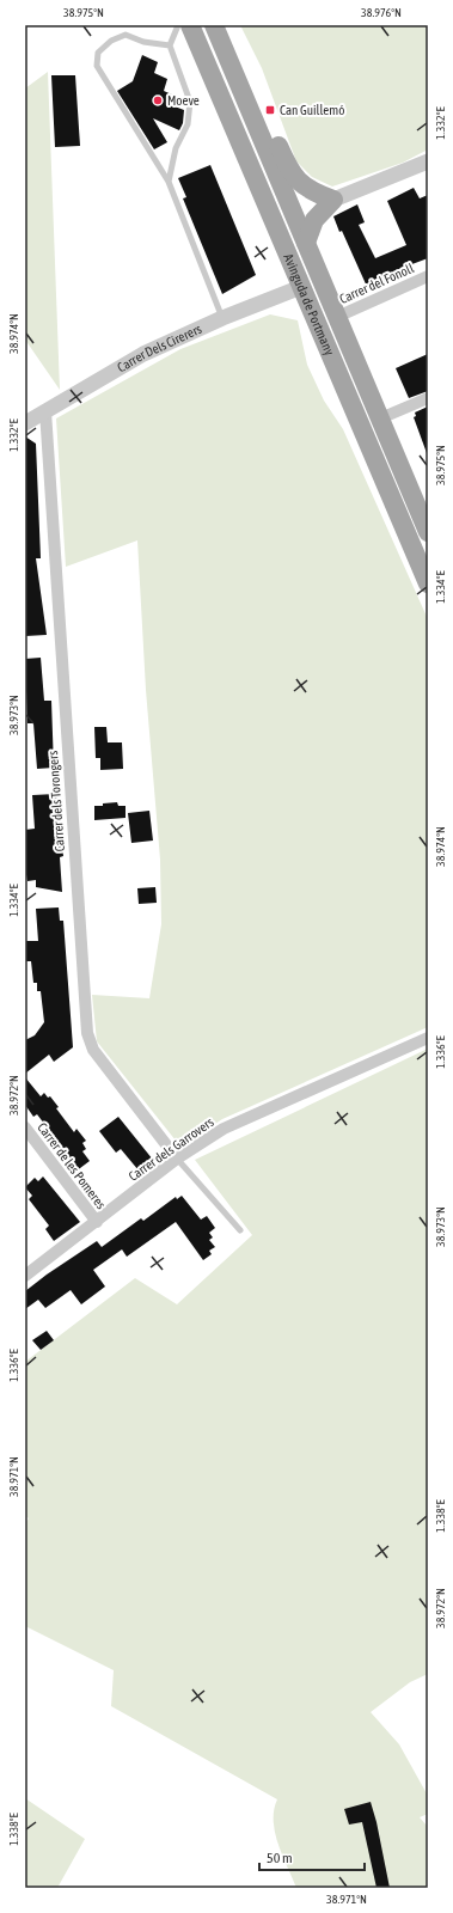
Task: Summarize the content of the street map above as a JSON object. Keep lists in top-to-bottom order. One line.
{"streets":{"main road":["Avinguda de Portmany"],"street":["Carrer del Fonoll","Carrer Dels Cirerers","Carrer dels Torongers","Carrer dels Garrovers","Carrer de les Pomeres"]},"crossings":[["Carrer del Fonoll","Avinguda de Portmany"],["Avinguda de Portmany","Carrer Dels Cirerers"],["Carrer Dels Cirerers","Carrer dels Torongers"],["Carrer dels Torongers","Carrer dels Garrovers"],["Carrer dels Garrovers","Carrer de les Pomeres"]],"places":{"other":["Moeve"],"transit":["Can Guillemó"]},"scale_bar":"50 m","coordinates":["38.975°N","38.976°N","1.332°E","38.974°N","1.334°E","38.973°N","1.336°E","38.972°N","38.971°N","1.338°E"]}
